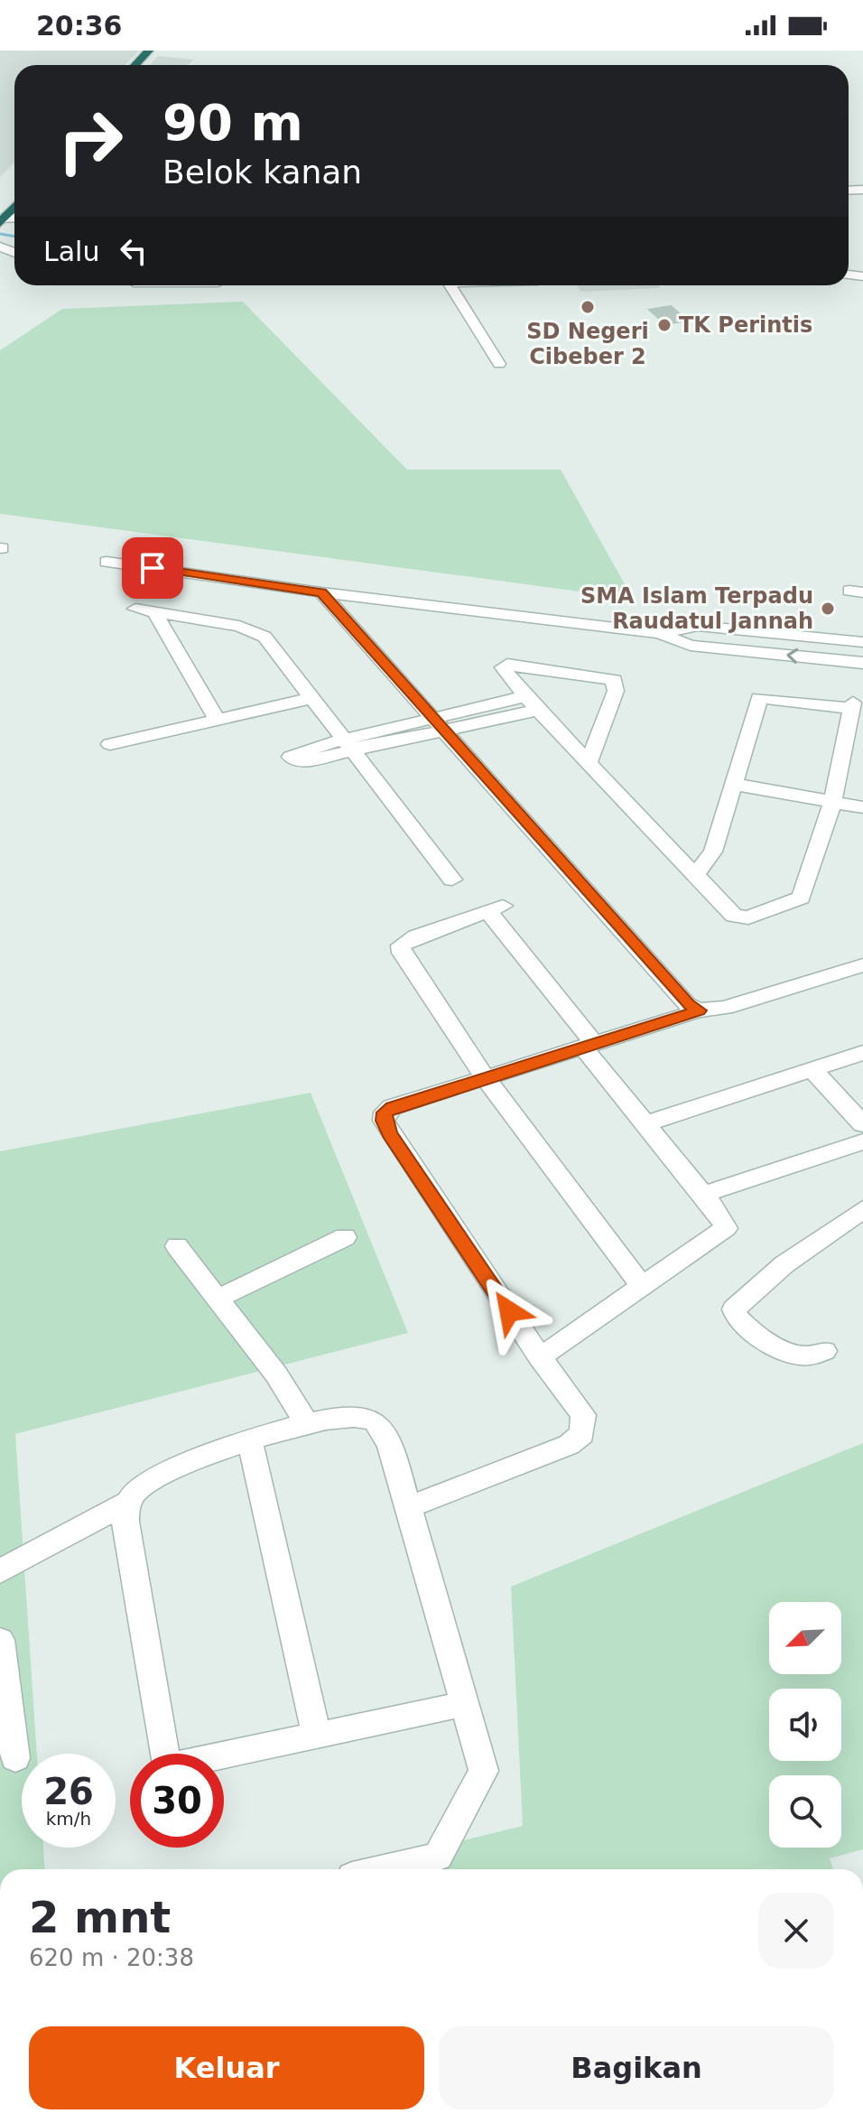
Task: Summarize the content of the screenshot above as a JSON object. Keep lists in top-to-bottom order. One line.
{"places":["SD Negeri Cibeber 2","TK Perintis","SMA Islam Terpadu Raudatul Jannah"],"north":"bottom left","page":{"status":"20:36","turn":["90 m","Belok kanan"],"then":"Lalu","speed":"26 km/h","limit":"30","heading":["2 mnt","620 m · 20:38"],"buttons":["Keluar","Bagikan"]}}
